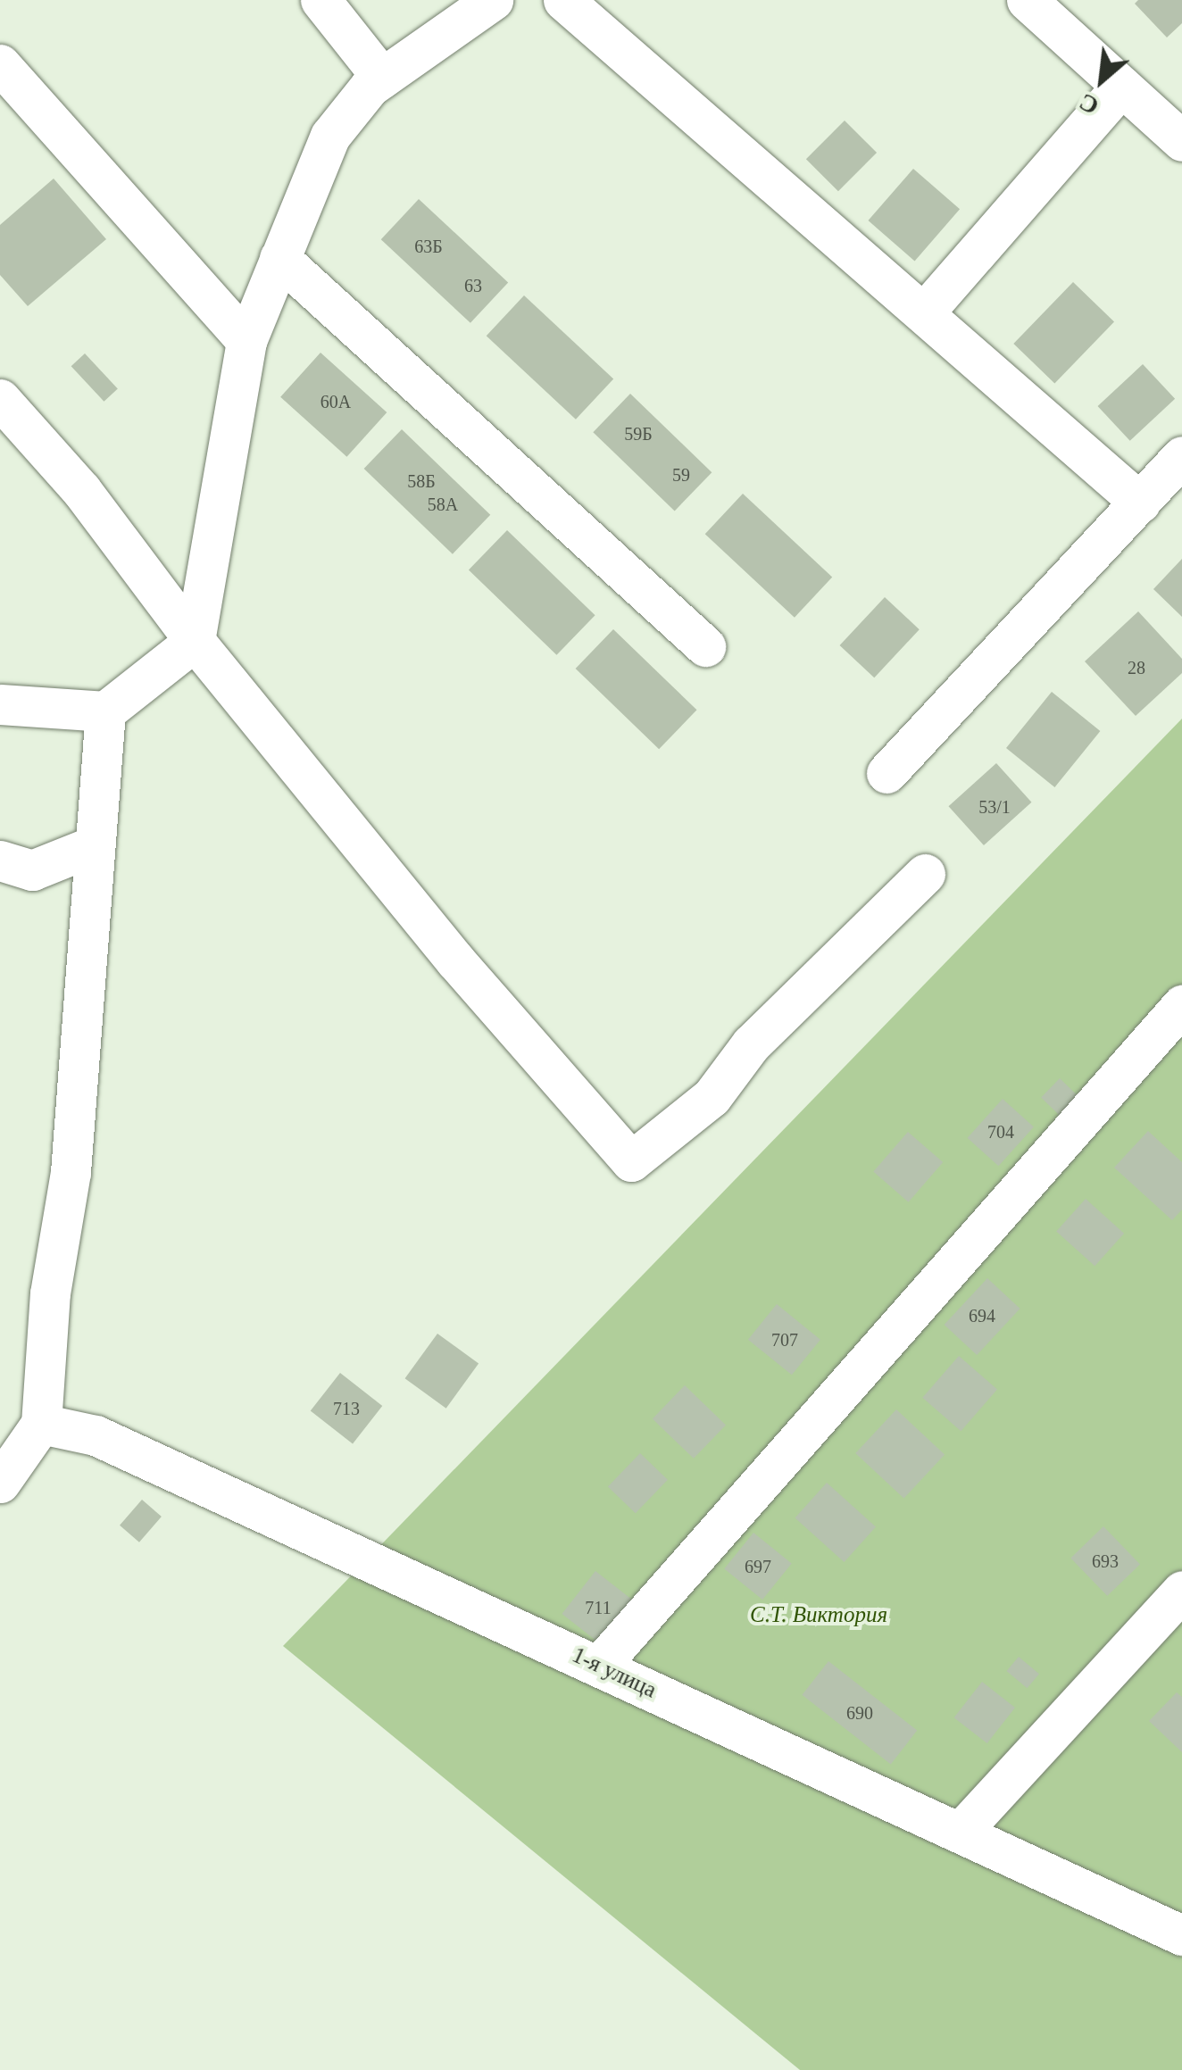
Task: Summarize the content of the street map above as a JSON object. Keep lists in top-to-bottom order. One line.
{"streets":{"street":["1-я улица"]},"parks":["С.Т. Виктория"],"house_numbers":["63Б","63","60А","59Б","59","58Б","58А","28","53/1","704","694","707","713","693","697","711","690"],"north":"bottom left"}
